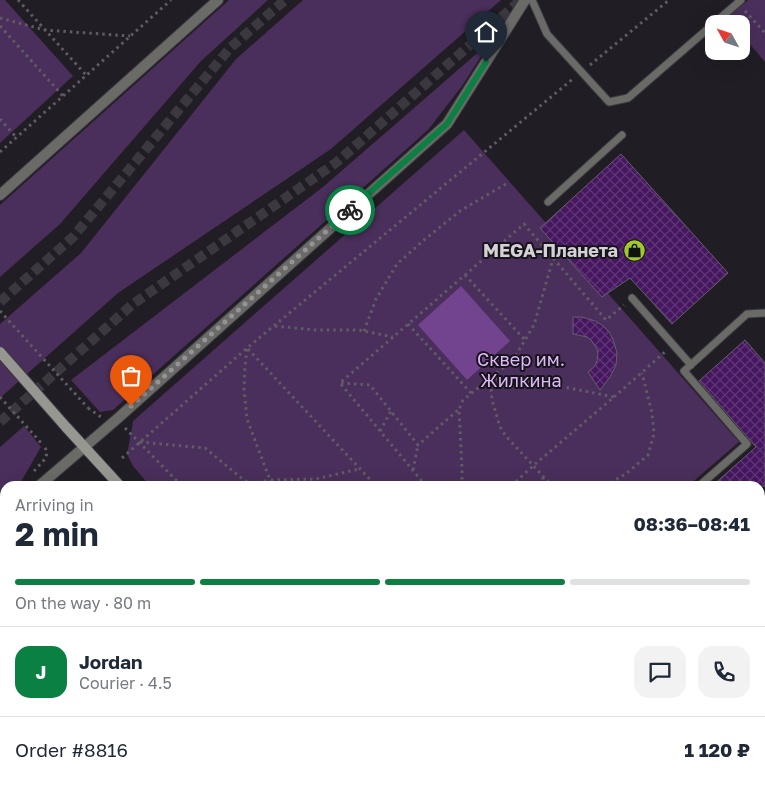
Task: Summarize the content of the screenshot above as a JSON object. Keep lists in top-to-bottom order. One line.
{"parks":["Сквер им. Жилкина"],"places":{"shop":["MEGA-Планета"]},"north":"top left","page":{"heading":["2 min","Arriving in","08:36–08:41"],"panel":["Jordan","Courier · 4.5","Order #8816","1 120 ₽"],"bar":"On the way · 80 m","round":"J"}}
